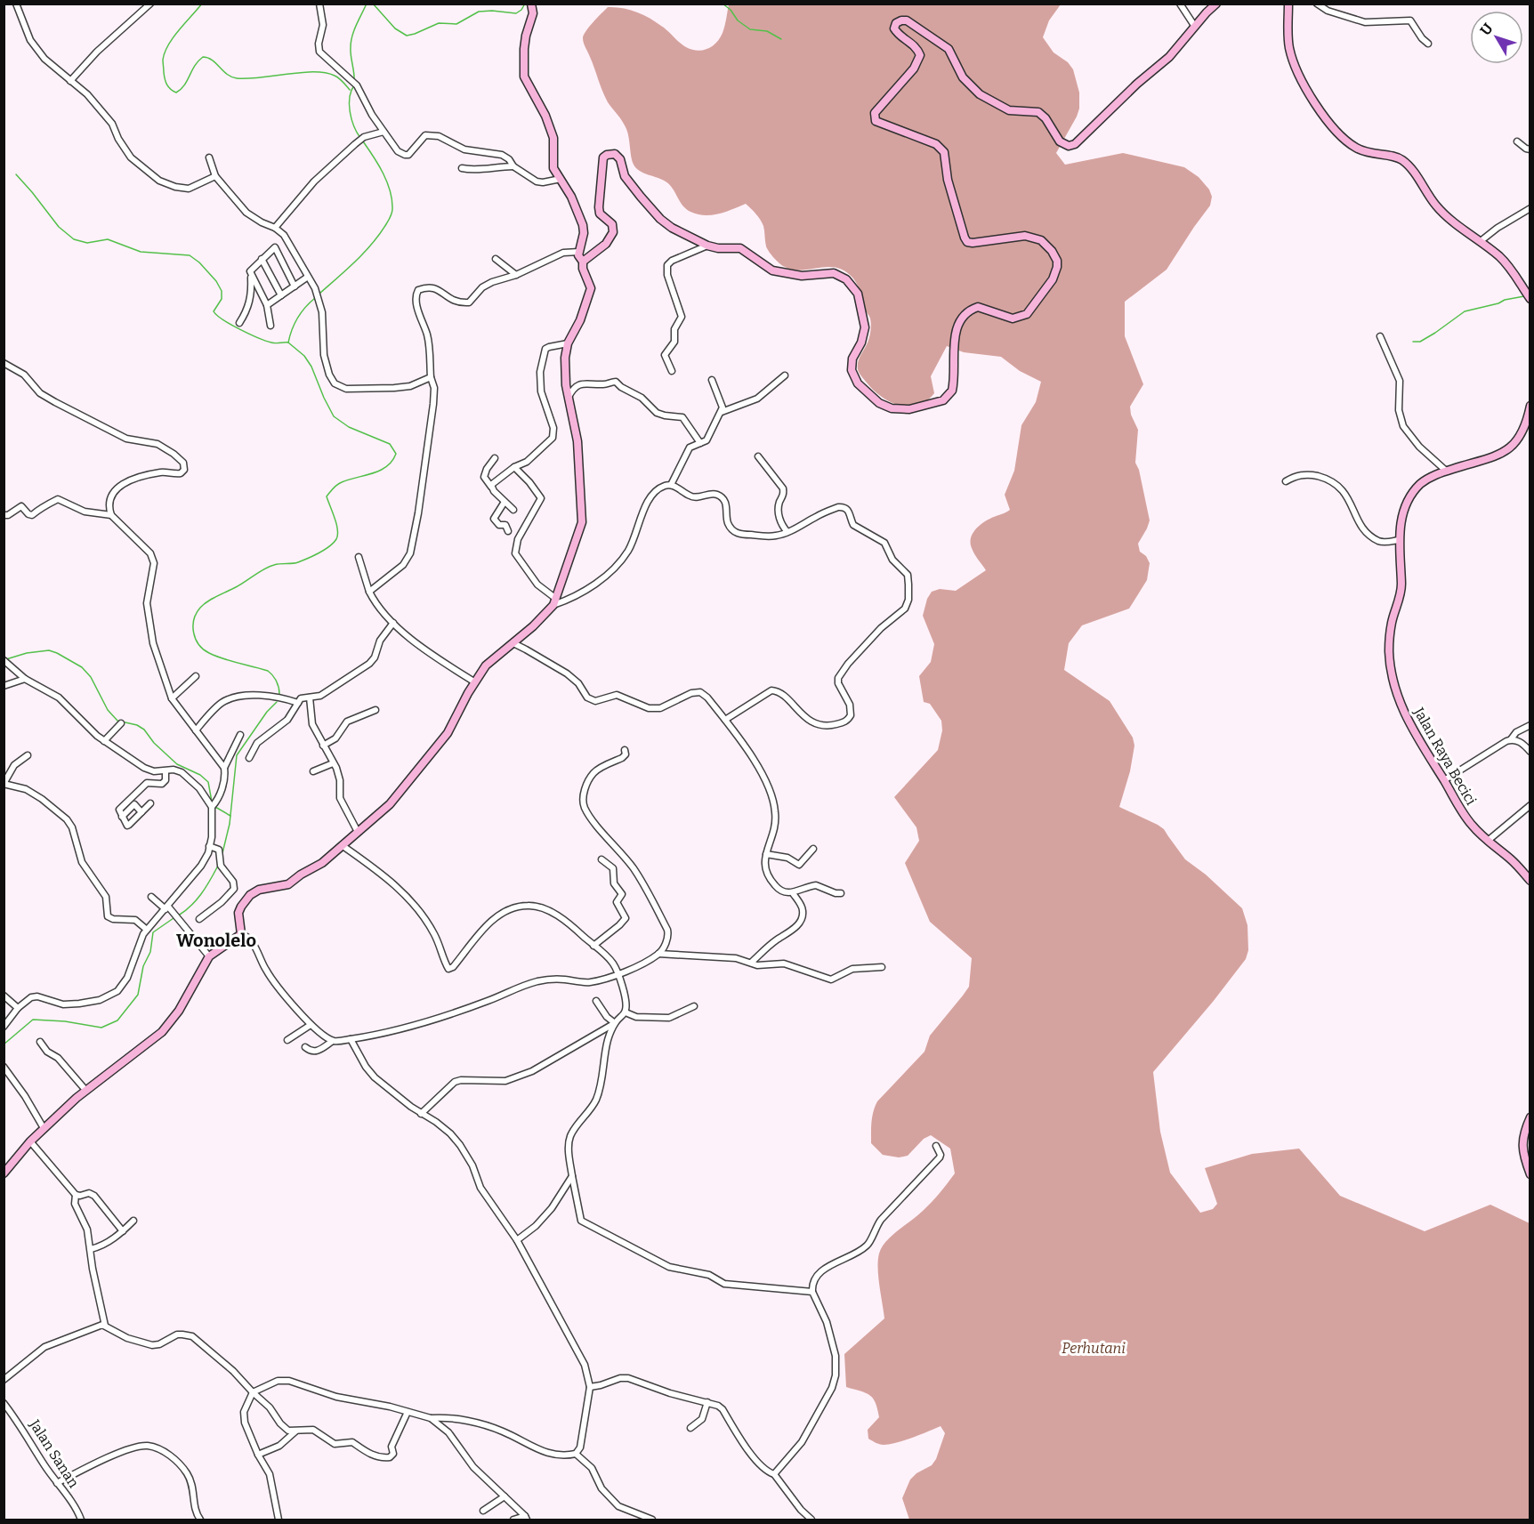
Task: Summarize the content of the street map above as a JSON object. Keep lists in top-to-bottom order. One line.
{"streets":{"main road":["Jalan Raya Becici"],"street":["Jalan Sanan"]},"districts":["Wonolelo"],"parks":["Perhutani"],"north":"top left"}
